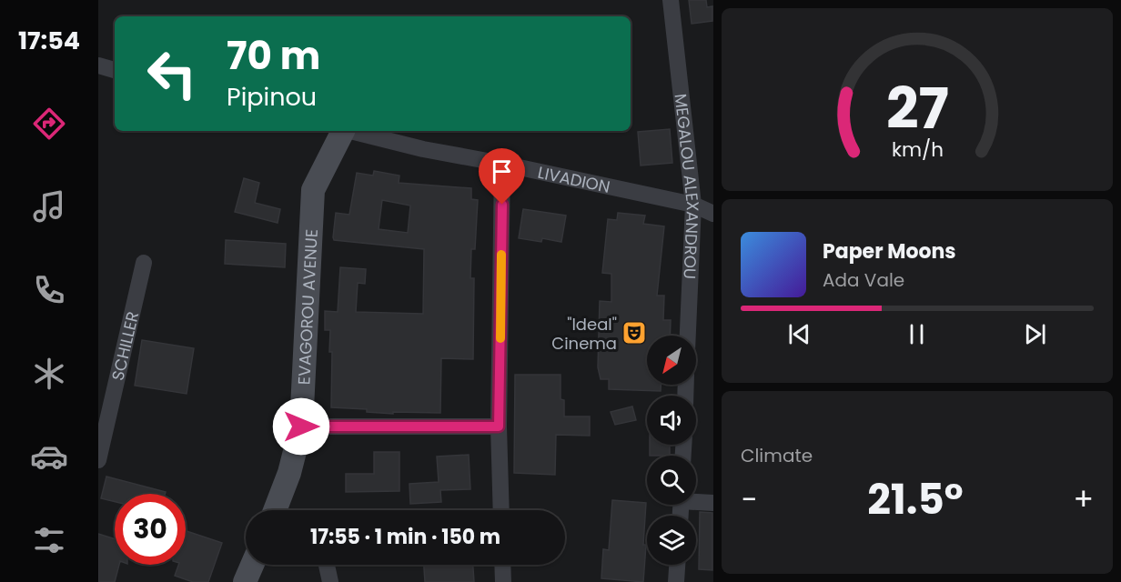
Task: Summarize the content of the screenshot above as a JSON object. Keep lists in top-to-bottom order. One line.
{"streets":{"street":["LIVADION","MEGALOU ALEXANDROU","EVAGOROU AVENUE","SCHILLER"]},"crossings":[["LIVADION","MEGALOU ALEXANDROU"]],"places":{"theatre":["\"Ideal\" Cinema"]},"north":"bottom left","page":{"tabs":"17:54","turn":["70 m","Pipinou"],"song":["Paper Moons","Ada Vale"],"tile":"Climate","heat":["−","21.5°","+"],"limit":"30","trip":"17:55 · 1 min · 150 m","gauge":["27","km/h"]}}
